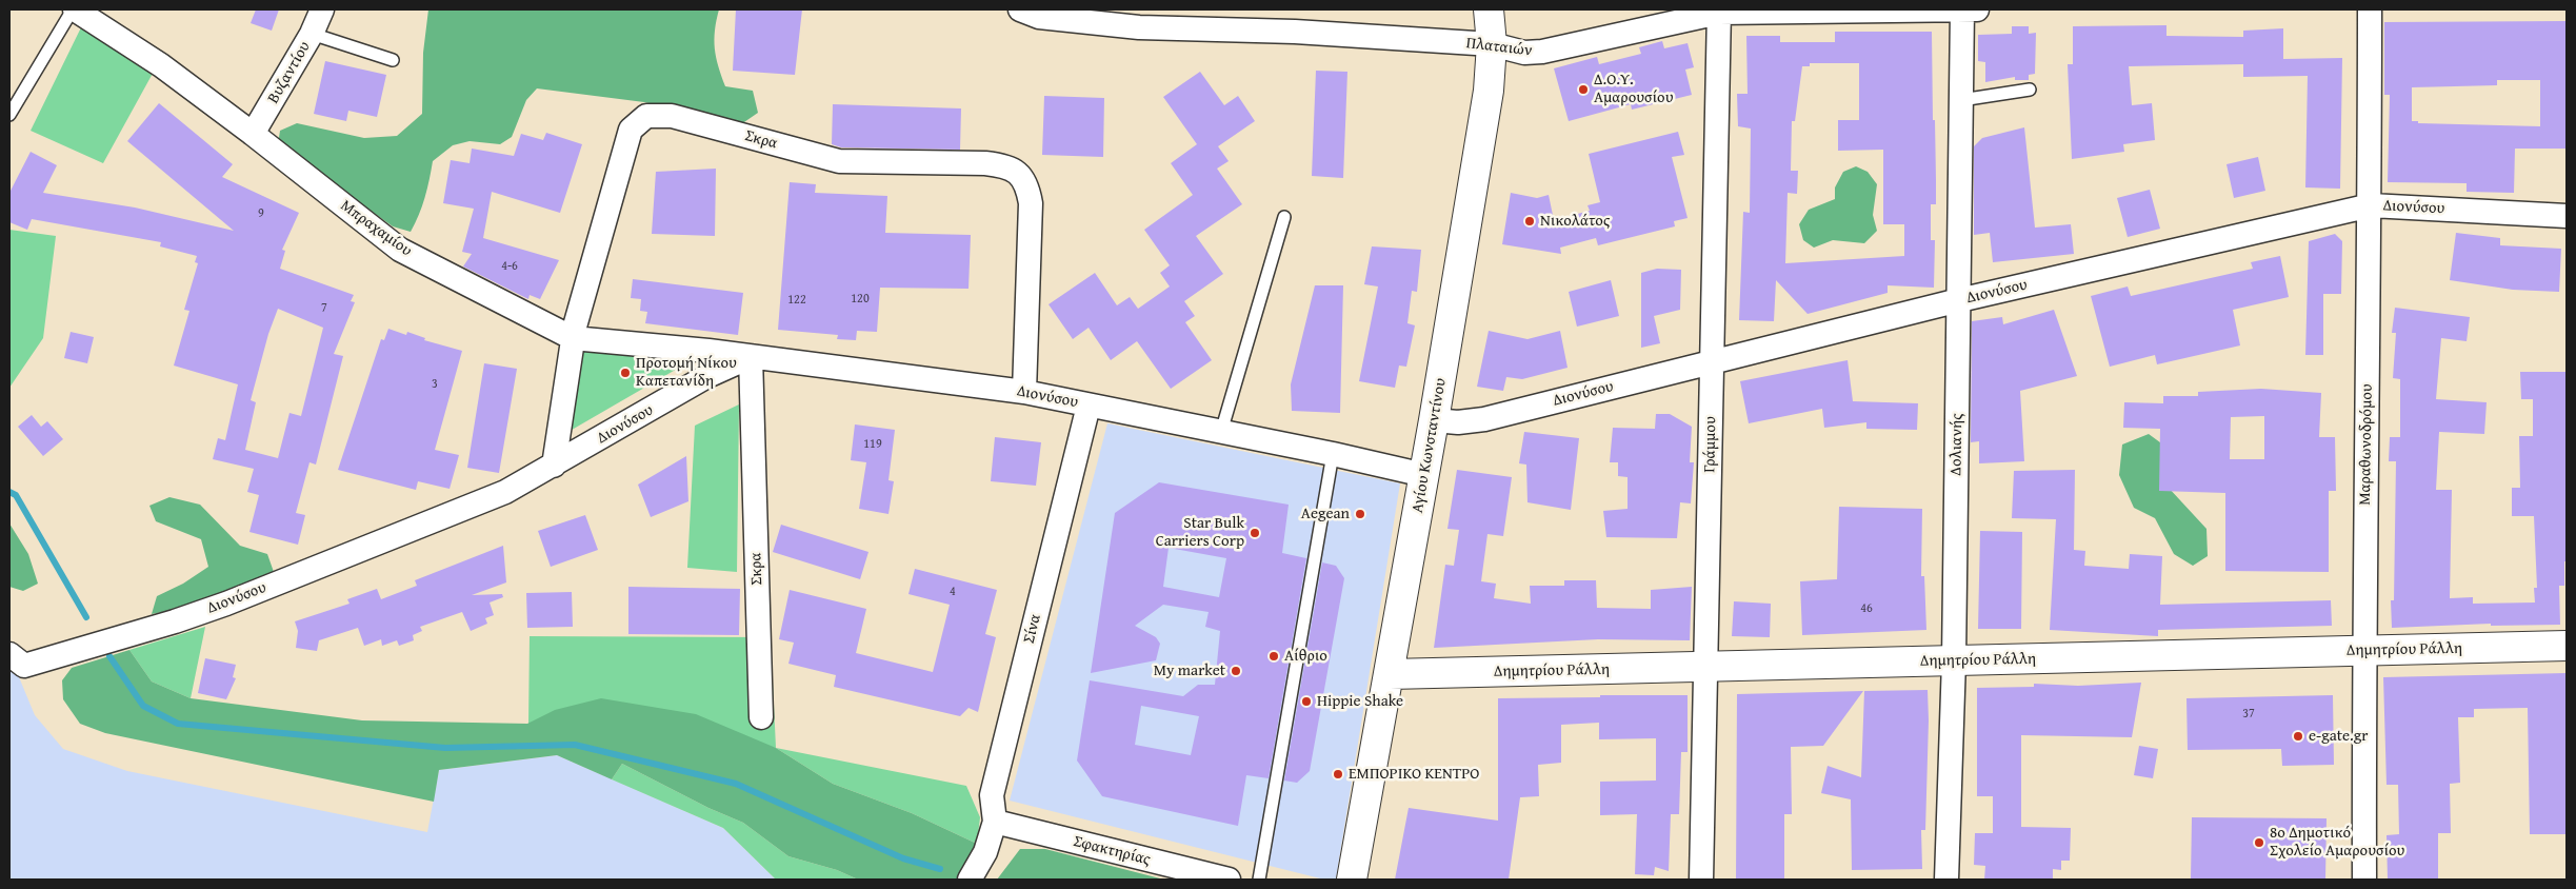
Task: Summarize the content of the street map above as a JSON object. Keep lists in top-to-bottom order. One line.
{"streets":{"street":["Πλαταιών","Βυζαντίου","Σκρα","Διονύσου","Μπραχαμίου","Γράμμου","Δολιανής","Μαραθωνοδρόμου","Αγίου Κωνσταντίνου","Σίνα","Δημητρίου Ράλλη","Σφακτηρίας"]},"crossings":[["Πλαταιών","Γράμμου"],["Πλαταιών","Δολιανής"],["Πλαταιών","Αγίου Κωνσταντίνου"],["Βυζαντίου","Μπραχαμίου"],["Σκρα","Διονύσου"],["Σκρα","Μπραχαμίου"],["Διονύσου","Μπραχαμίου"],["Διονύσου","Γράμμου"],["Διονύσου","Δολιανής"],["Διονύσου","Μαραθωνοδρόμου"],["Διονύσου","Αγίου Κωνσταντίνου"],["Διονύσου","Σίνα"],["Γράμμου","Δημητρίου Ράλλη"],["Δολιανής","Δημητρίου Ράλλη"],["Μαραθωνοδρόμου","Δημητρίου Ράλλη"],["Αγίου Κωνσταντίνου","Δημητρίου Ράλλη"],["Σίνα","Σφακτηρίας"]],"places":["Δ.Ο.Υ. Αμαρουσίου","Νικολάτος","Προτομή Νίκου Καπετανίδη","Aegean","Star Bulk Carriers Corp","Αίθριο","My market","Hippie Shake","e-gate.gr","ΕΜΠΟΡΙΚΟ ΚΕΝΤΡΟ","8ο Δημοτικό Σχολείο Αμαρουσίου"],"house_numbers":["9","4-6","120","122","7","3","119","4","46","37"]}
